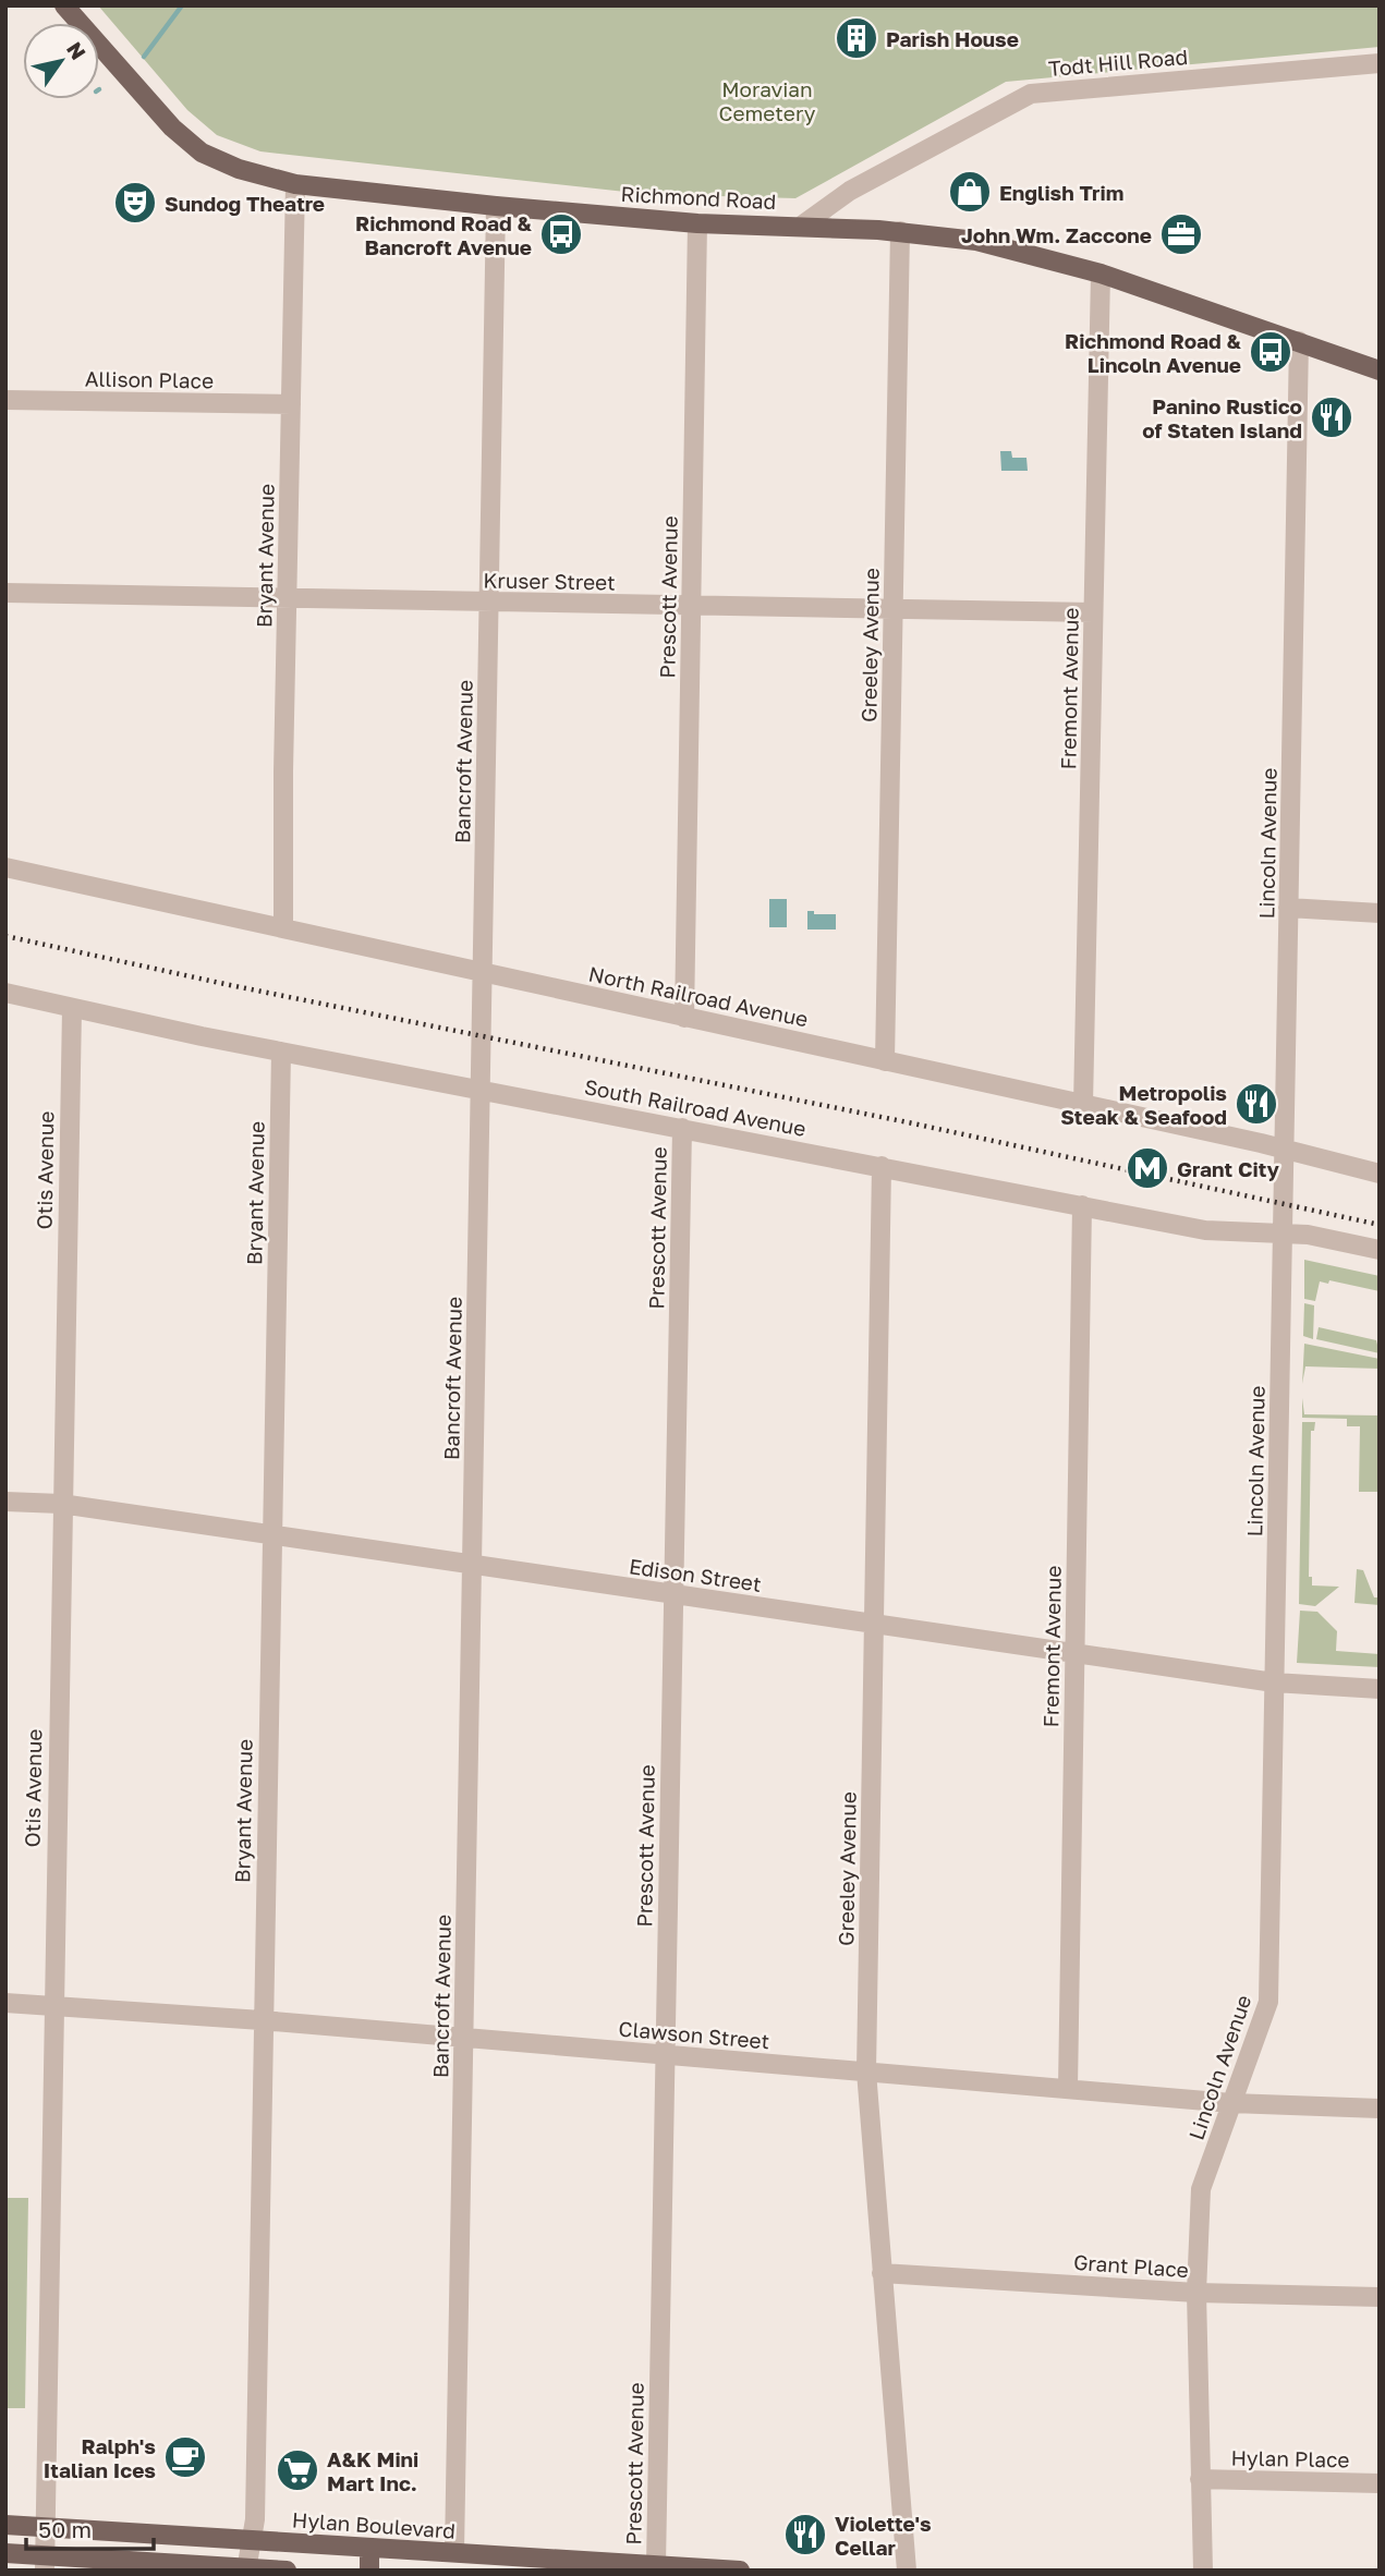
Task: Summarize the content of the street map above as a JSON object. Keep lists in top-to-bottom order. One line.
{"streets":{"main road":["Richmond Road","Hylan Boulevard"],"street":["Todt Hill Road","Allison Place","Bryant Avenue","Kruser Street","Prescott Avenue","Greeley Avenue","Fremont Avenue","Bancroft Avenue","Lincoln Avenue","North Railroad Avenue","South Railroad Avenue","Otis Avenue","Edison Street","Clawson Street","Grant Place","Hylan Place"]},"crossings":[["Todt Hill Road","Richmond Road"],["Richmond Road","Bryant Avenue"],["Richmond Road","Prescott Avenue"],["Richmond Road","Greeley Avenue"],["Richmond Road","Fremont Avenue"],["Richmond Road","Bancroft Avenue"],["Richmond Road","Lincoln Avenue"],["Allison Place","Bryant Avenue"],["Bryant Avenue","Kruser Street"],["Bryant Avenue","North Railroad Avenue"],["Bryant Avenue","South Railroad Avenue"],["Bryant Avenue","Edison Street"],["Bryant Avenue","Clawson Street"],["Bryant Avenue","Hylan Boulevard"],["Kruser Street","Prescott Avenue"],["Kruser Street","Greeley Avenue"],["Kruser Street","Fremont Avenue"],["Kruser Street","Bancroft Avenue"],["Prescott Avenue","North Railroad Avenue"],["Prescott Avenue","South Railroad Avenue"],["Prescott Avenue","Edison Street"],["Prescott Avenue","Clawson Street"],["Prescott Avenue","Hylan Boulevard"],["Greeley Avenue","North Railroad Avenue"],["Greeley Avenue","South Railroad Avenue"],["Greeley Avenue","Edison Street"],["Greeley Avenue","Clawson Street"],["Greeley Avenue","Grant Place"],["Fremont Avenue","North Railroad Avenue"],["Fremont Avenue","South Railroad Avenue"],["Fremont Avenue","Edison Street"],["Fremont Avenue","Clawson Street"],["Bancroft Avenue","North Railroad Avenue"],["Bancroft Avenue","South Railroad Avenue"],["Bancroft Avenue","Edison Street"],["Bancroft Avenue","Clawson Street"],["Bancroft Avenue","Hylan Boulevard"],["Lincoln Avenue","North Railroad Avenue"],["Lincoln Avenue","South Railroad Avenue"],["Lincoln Avenue","Edison Street"],["Lincoln Avenue","Clawson Street"],["Lincoln Avenue","Grant Place"],["Lincoln Avenue","Hylan Place"],["South Railroad Avenue","Otis Avenue"],["Otis Avenue","Edison Street"],["Otis Avenue","Clawson Street"],["Otis Avenue","Hylan Boulevard"]],"parks":["Moravian Cemetery"],"places":{"building":["Parish House"],"shop":["English Trim"],"theatre":["Sundog Theatre"],"bus stop":["Richmond Road & Bancroft Avenue","Richmond Road & Lincoln Avenue"],"office":["John Wm. Zaccone"],"restaurant":["Panino Rustico of Staten Island","Metropolis Steak & Seafood","Violette's Cellar"],"metro station":["Grant City"],"cafe":["Ralph's Italian Ices"],"supermarket":["A&K Mini Mart Inc."]},"scale_bar":"50 m","north":"top right"}
